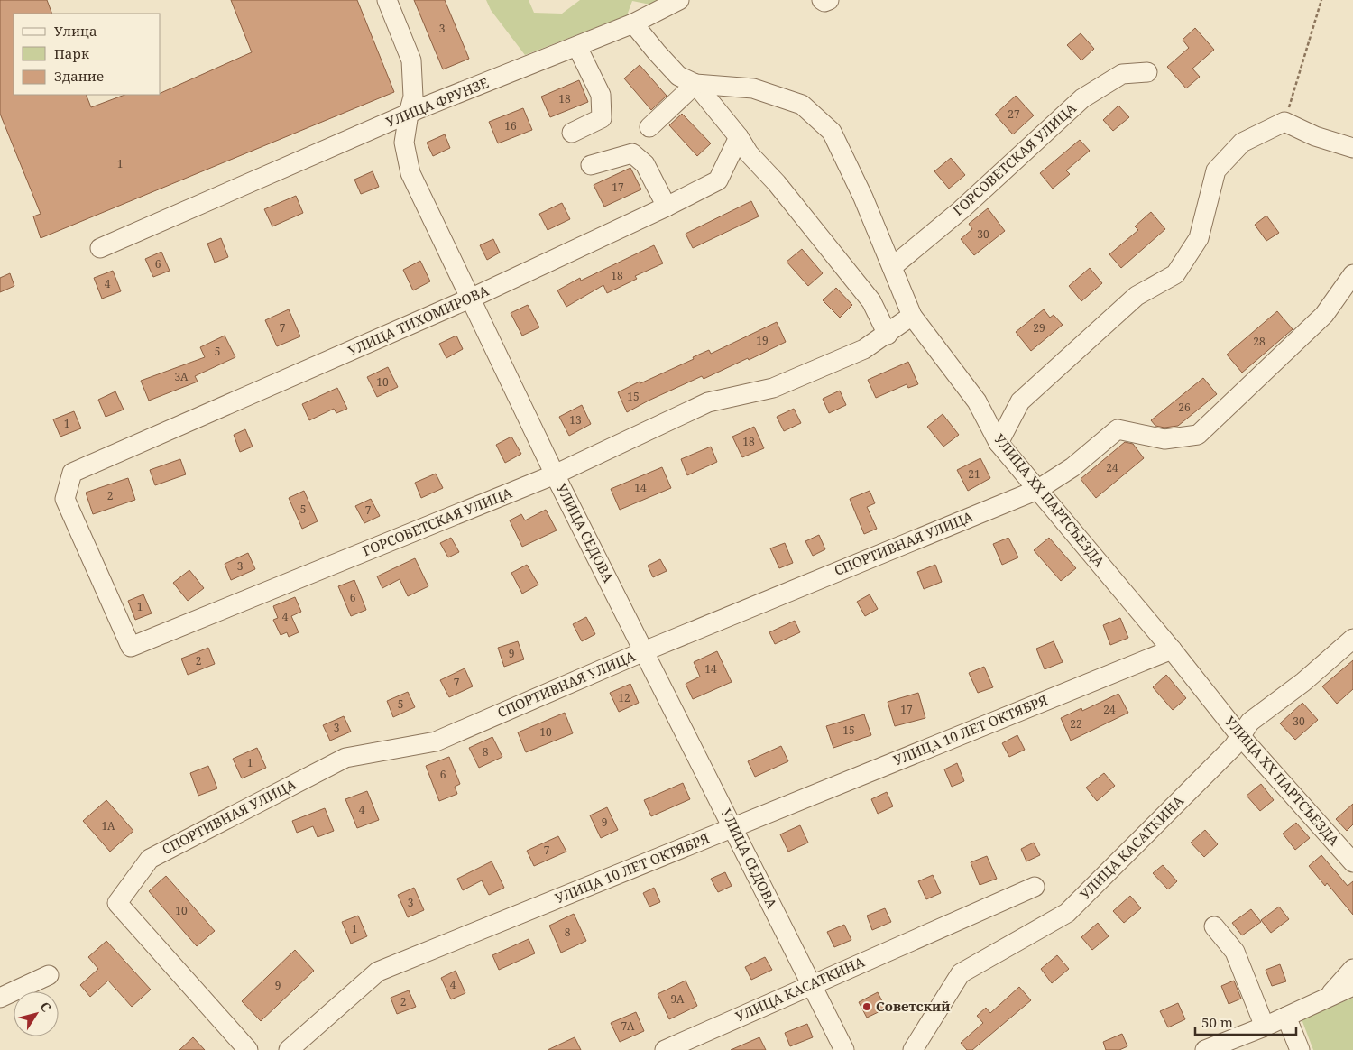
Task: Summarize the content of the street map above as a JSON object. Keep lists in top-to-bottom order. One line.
{"streets":{"street":["УЛИЦА ФРУНЗЕ","ГОРСОВЕТСКАЯ УЛИЦА","УЛИЦА ТИХОМИРОВА","УЛИЦА XX ПАРТСЪЕЗДА","УЛИЦА СЕДОВА","СПОРТИВНАЯ УЛИЦА","УЛИЦА 10 ЛЕТ ОКТЯБРЯ","УЛИЦА КАСАТКИНА"]},"crossings":[["УЛИЦА ФРУНЗЕ","УЛИЦА СЕДОВА"],["ГОРСОВЕТСКАЯ УЛИЦА","УЛИЦА ТИХОМИРОВА"],["ГОРСОВЕТСКАЯ УЛИЦА","УЛИЦА XX ПАРТСЪЕЗДА"],["ГОРСОВЕТСКАЯ УЛИЦА","УЛИЦА СЕДОВА"],["УЛИЦА ТИХОМИРОВА","УЛИЦА СЕДОВА"],["УЛИЦА XX ПАРТСЪЕЗДА","СПОРТИВНАЯ УЛИЦА"],["УЛИЦА XX ПАРТСЪЕЗДА","УЛИЦА 10 ЛЕТ ОКТЯБРЯ"],["УЛИЦА XX ПАРТСЪЕЗДА","УЛИЦА КАСАТКИНА"],["УЛИЦА СЕДОВА","СПОРТИВНАЯ УЛИЦА"],["УЛИЦА СЕДОВА","УЛИЦА 10 ЛЕТ ОКТЯБРЯ"],["УЛИЦА СЕДОВА","УЛИЦА КАСАТКИНА"]],"places":["Советский"],"house_numbers":["3","18","27","16","1","17","30","6","18","4","7","29","19","28","5","3А","10","15","26","13","1","18","24","21","14","2","5","7","3","6","1","4","9","2","14","7","12","5","17","24","30","22","3","15","10","8","1","6","4","9","1А","7","3","10","1","8","4","9","9А","2","7А"],"legend":["Улица","Парк","Здание"],"scale_bar":"50 m","north":"top right"}
